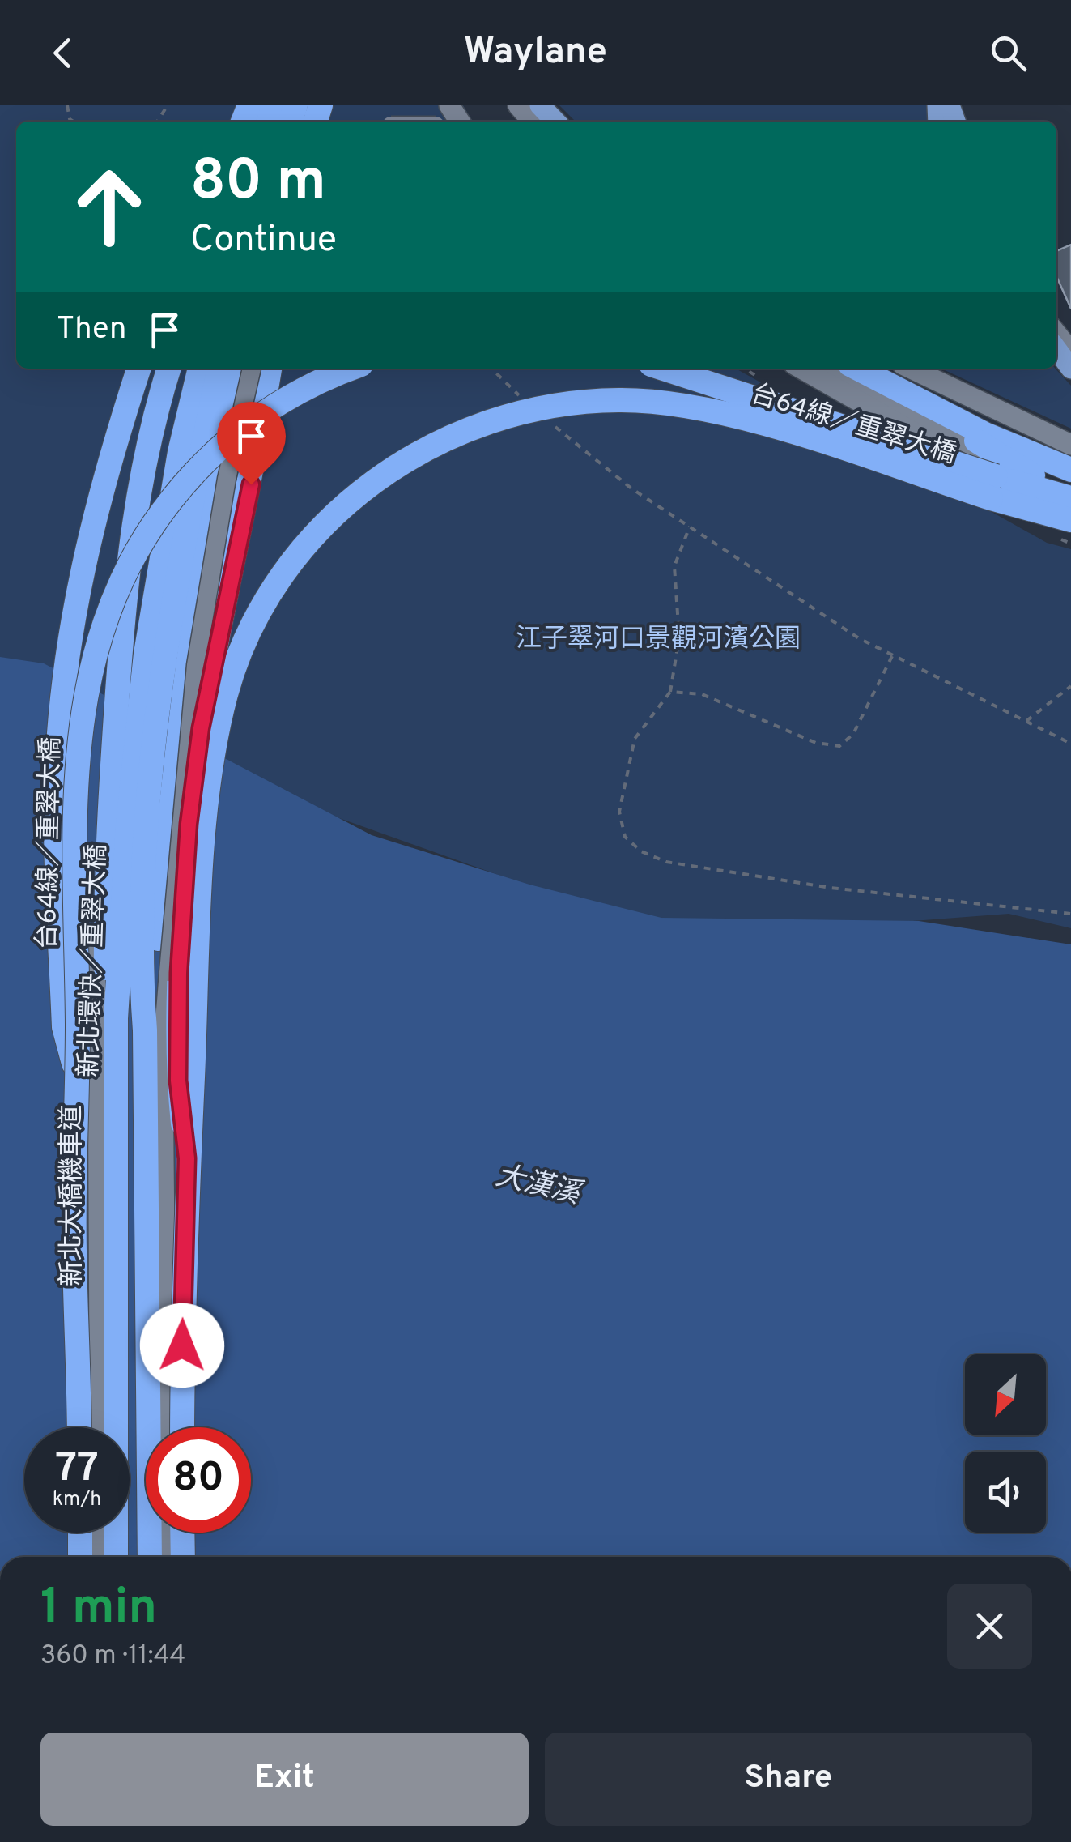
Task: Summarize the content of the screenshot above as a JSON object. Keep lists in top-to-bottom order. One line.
{"streets":{"highway":["台64線／重翠大橋","新北環快／重翠大橋"],"street":["新北大橋機車道"]},"water":["大漢溪"],"parks":["江子翠河口景觀河濱公園"],"north":"bottom left","page":{"header":"Waylane","turn":["80 m","Continue"],"then":"Then","speed":"77 km/h","limit":"80","heading":["1 min","360 m · 11:44"],"buttons":["Exit","Share"]}}
